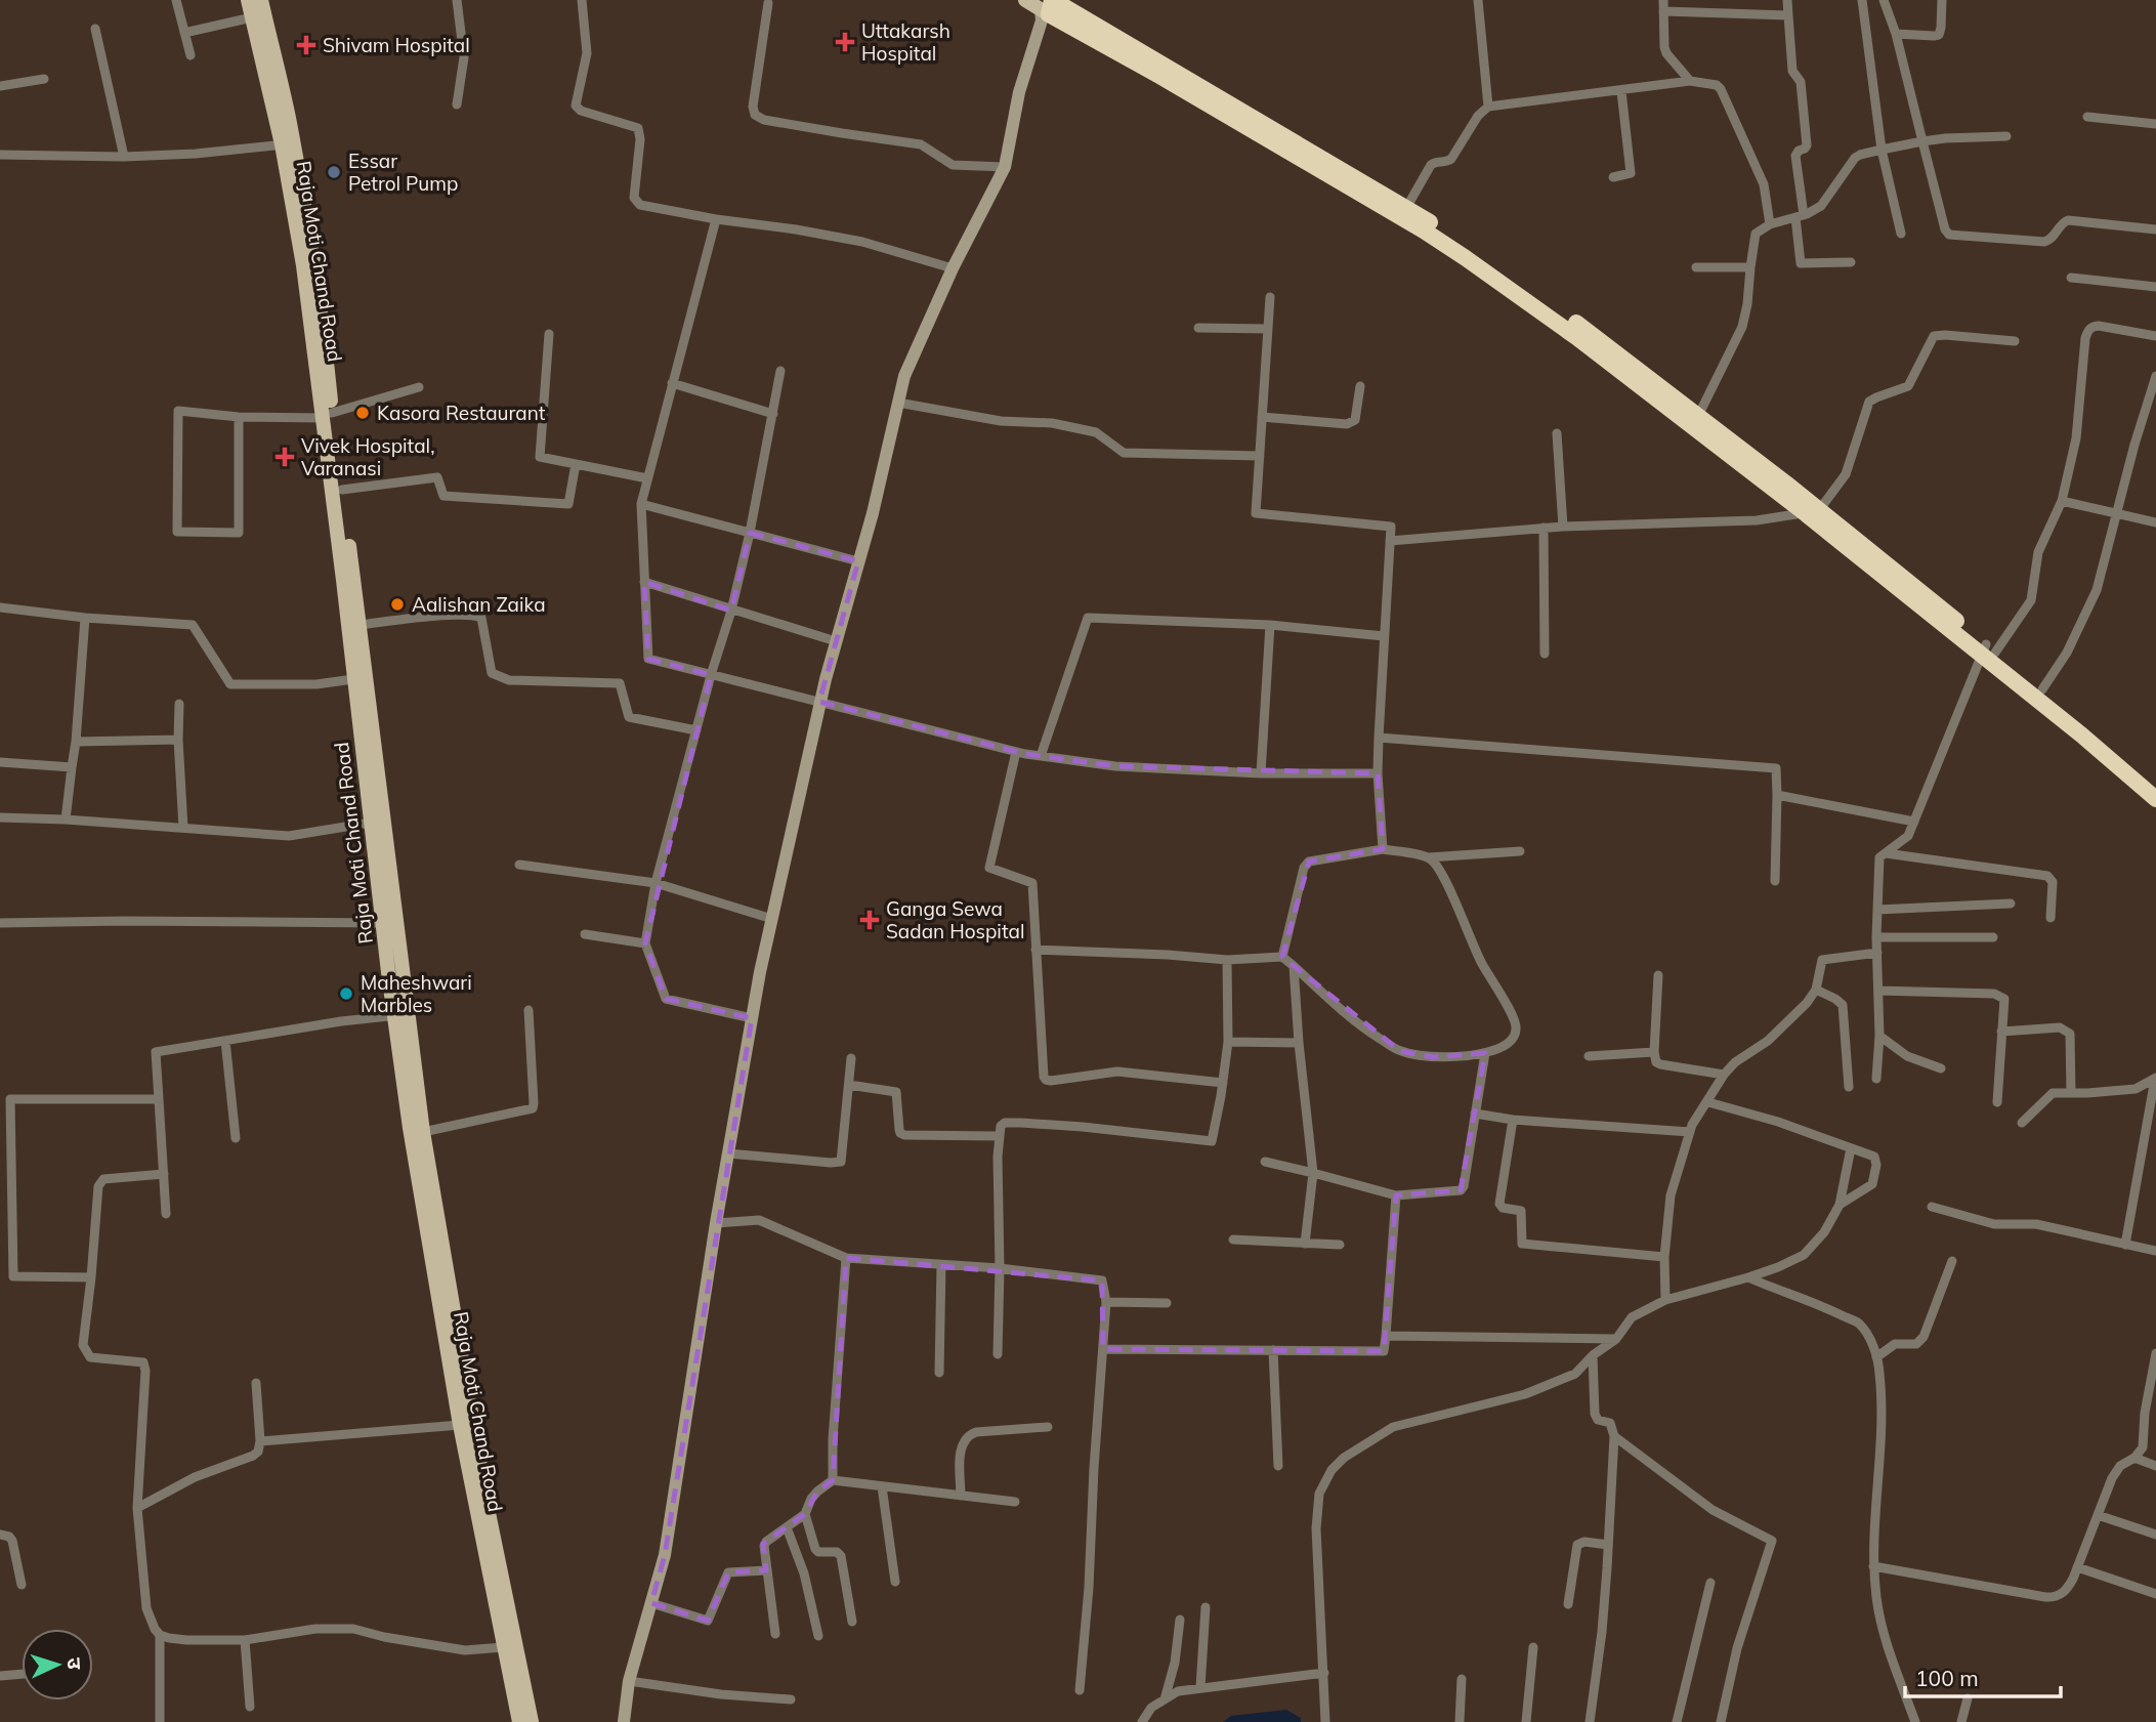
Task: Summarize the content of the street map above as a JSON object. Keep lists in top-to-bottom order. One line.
{"streets":{"main road":["Raja Moti Chand Road"]},"places":{"health":["Uttakarsh Hospital","Shivam Hospital","Vivek Hospital, Varanasi","Ganga Sewa Sadan Hospital"],"other":["Essar Petrol Pump","Kasora Restaurant","Aalishan Zaika","Maheshwari Marbles"]},"scale_bar":"100 m","north":"right"}
